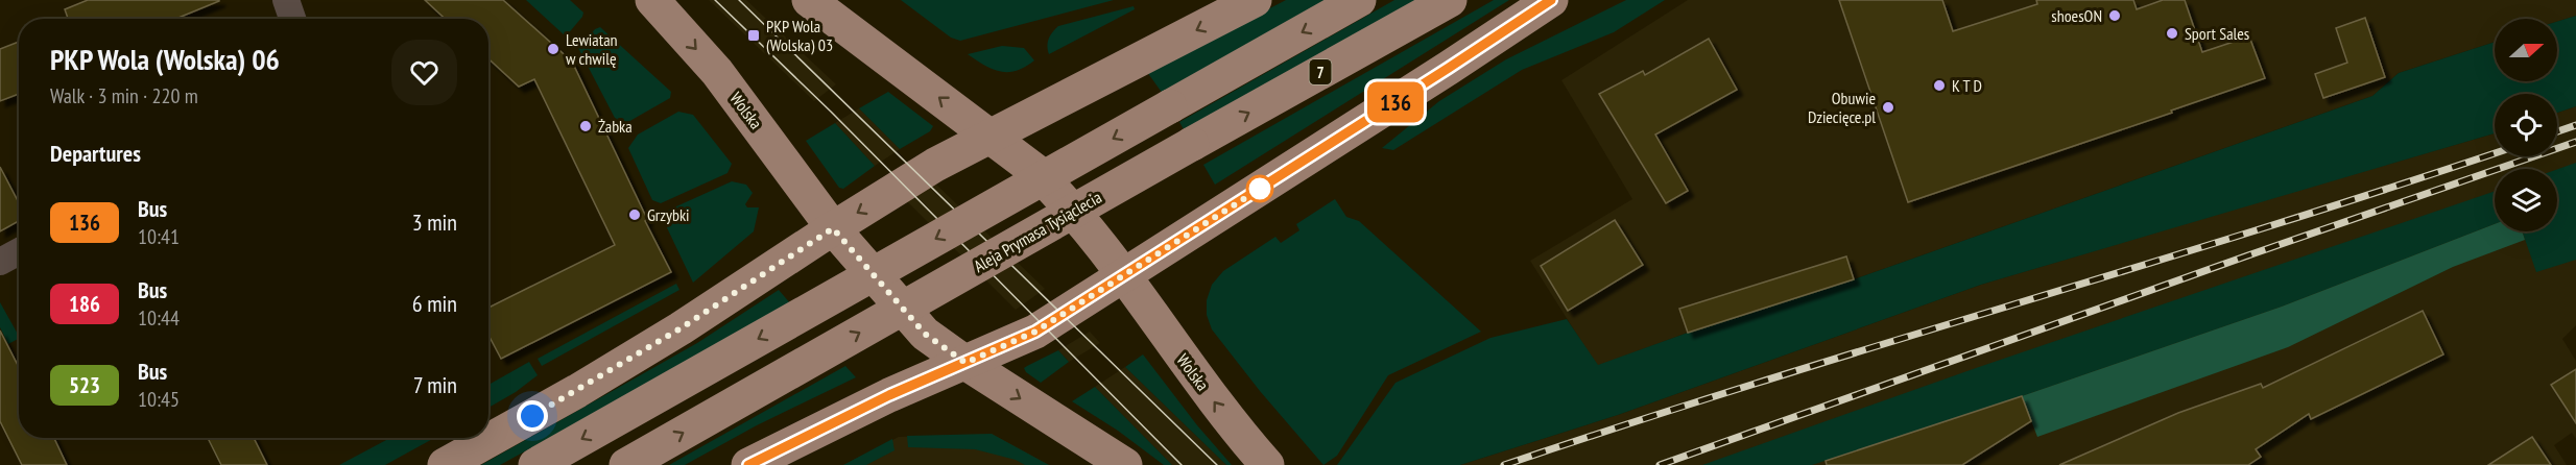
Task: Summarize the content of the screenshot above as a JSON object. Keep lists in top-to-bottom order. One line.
{"streets":{"main road":["7","Wolska","Aleja Prymasa Tysiąclecia"]},"places":{"other":["shoesON","Sport Sales","Lewiatan w chwilę","K T D","Obuwie Dziecięce.pl","Żabka","Grzybki"],"transit":["PKP Wola (Wolska) 03"]},"lines":["bus line 136"],"north":"right","page":{"on_map":"136","heading":[["PKP Wola (Wolska) 06","Walk · 3 min · 220 m"],"Departures"],"list":[{"mark":"136","name":"Bus","note":"10:41","value":"3 min"},{"mark":"186","name":"Bus","note":"10:44","value":"6 min"},{"mark":"523","name":"Bus","note":"10:45","value":"7 min"}]}}
